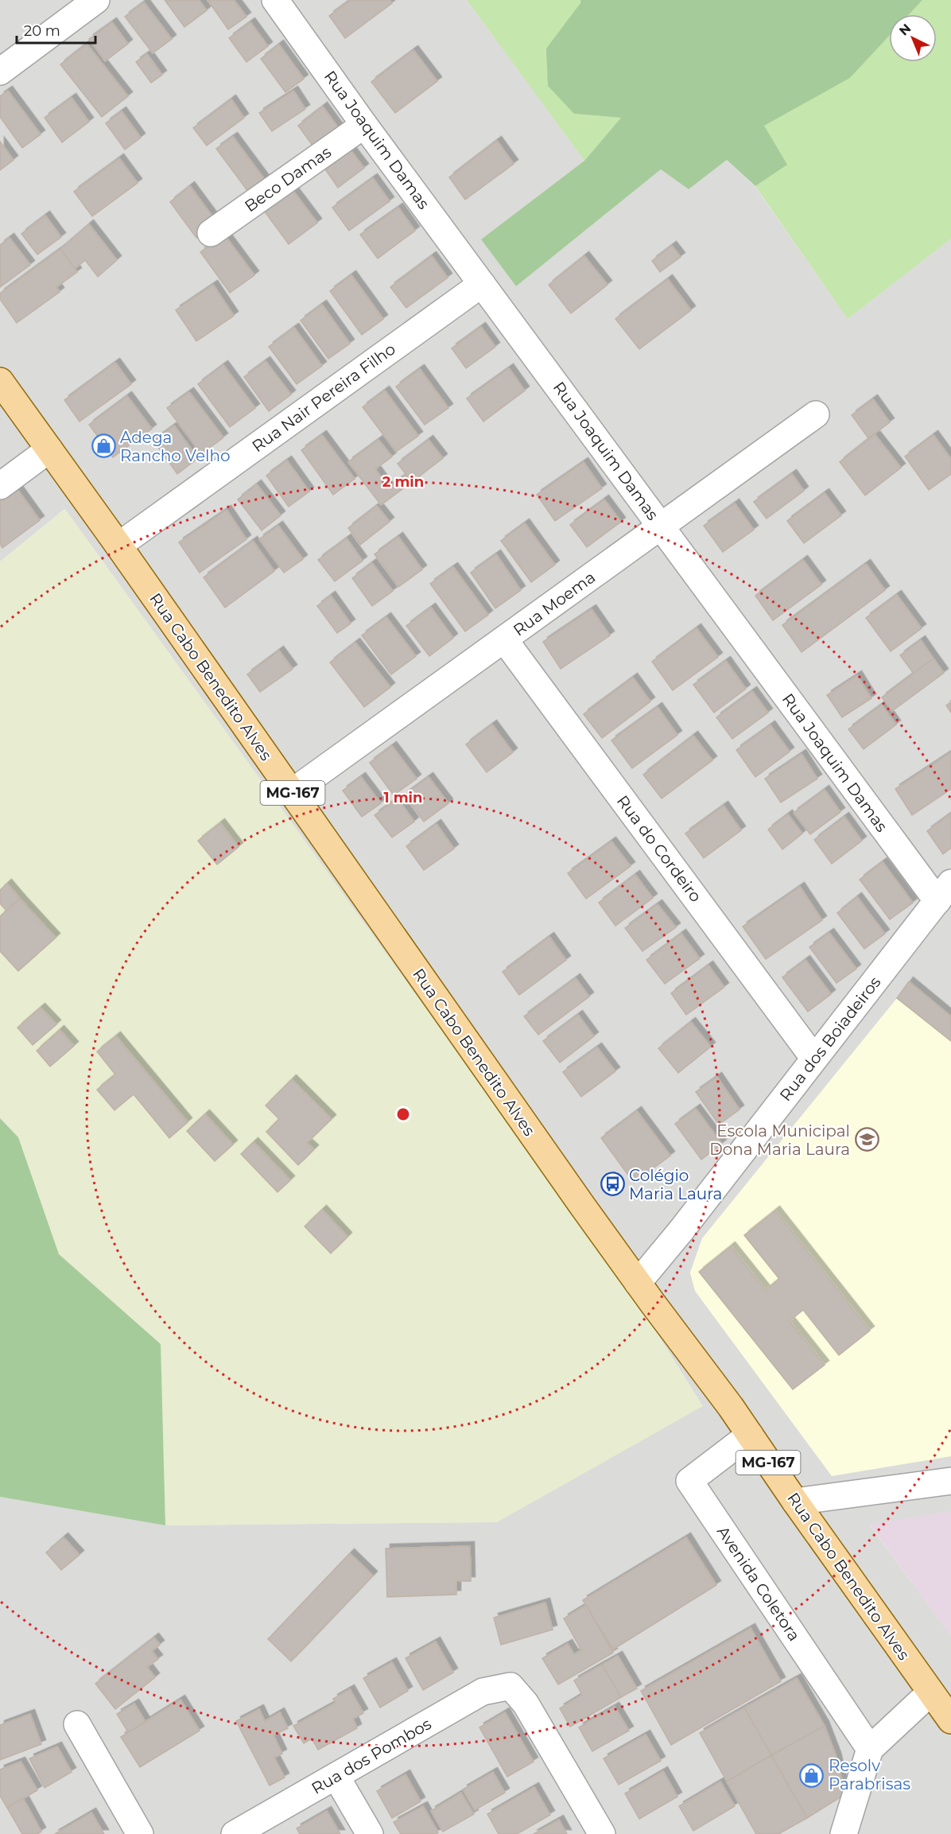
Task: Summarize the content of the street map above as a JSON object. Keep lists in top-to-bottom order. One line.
{"streets":{"main road":["Rua Cabo Benedito Alves","MG-167"],"street":["Rua Joaquim Damas","Beco Damas","Rua Nair Pereira Filho","Rua Moema","Rua do Cordeiro","Rua dos Boiadeiros","Avenida Coletora","Rua dos Pombos"]},"crossings":[["Rua Joaquim Damas","Beco Damas"],["Rua Joaquim Damas","Rua Nair Pereira Filho"],["Rua Joaquim Damas","Rua Moema"],["Rua Joaquim Damas","Rua dos Boiadeiros"],["Rua Nair Pereira Filho","Rua Cabo Benedito Alves"],["Rua Moema","Rua Cabo Benedito Alves"],["Rua Moema","Rua do Cordeiro"],["Rua Cabo Benedito Alves","Rua dos Boiadeiros"],["Rua Cabo Benedito Alves","Avenida Coletora"],["Rua do Cordeiro","Rua dos Boiadeiros"]],"places":{"shop":["Adega Rancho Velho","Resolv Parabrisas"],"school or university":["Escola Municipal Dona Maria Laura"],"bus stop":["Colégio Maria Laura"]},"scale_bar":"20 m","north":"top left","rings":["2 min","1 min"]}
